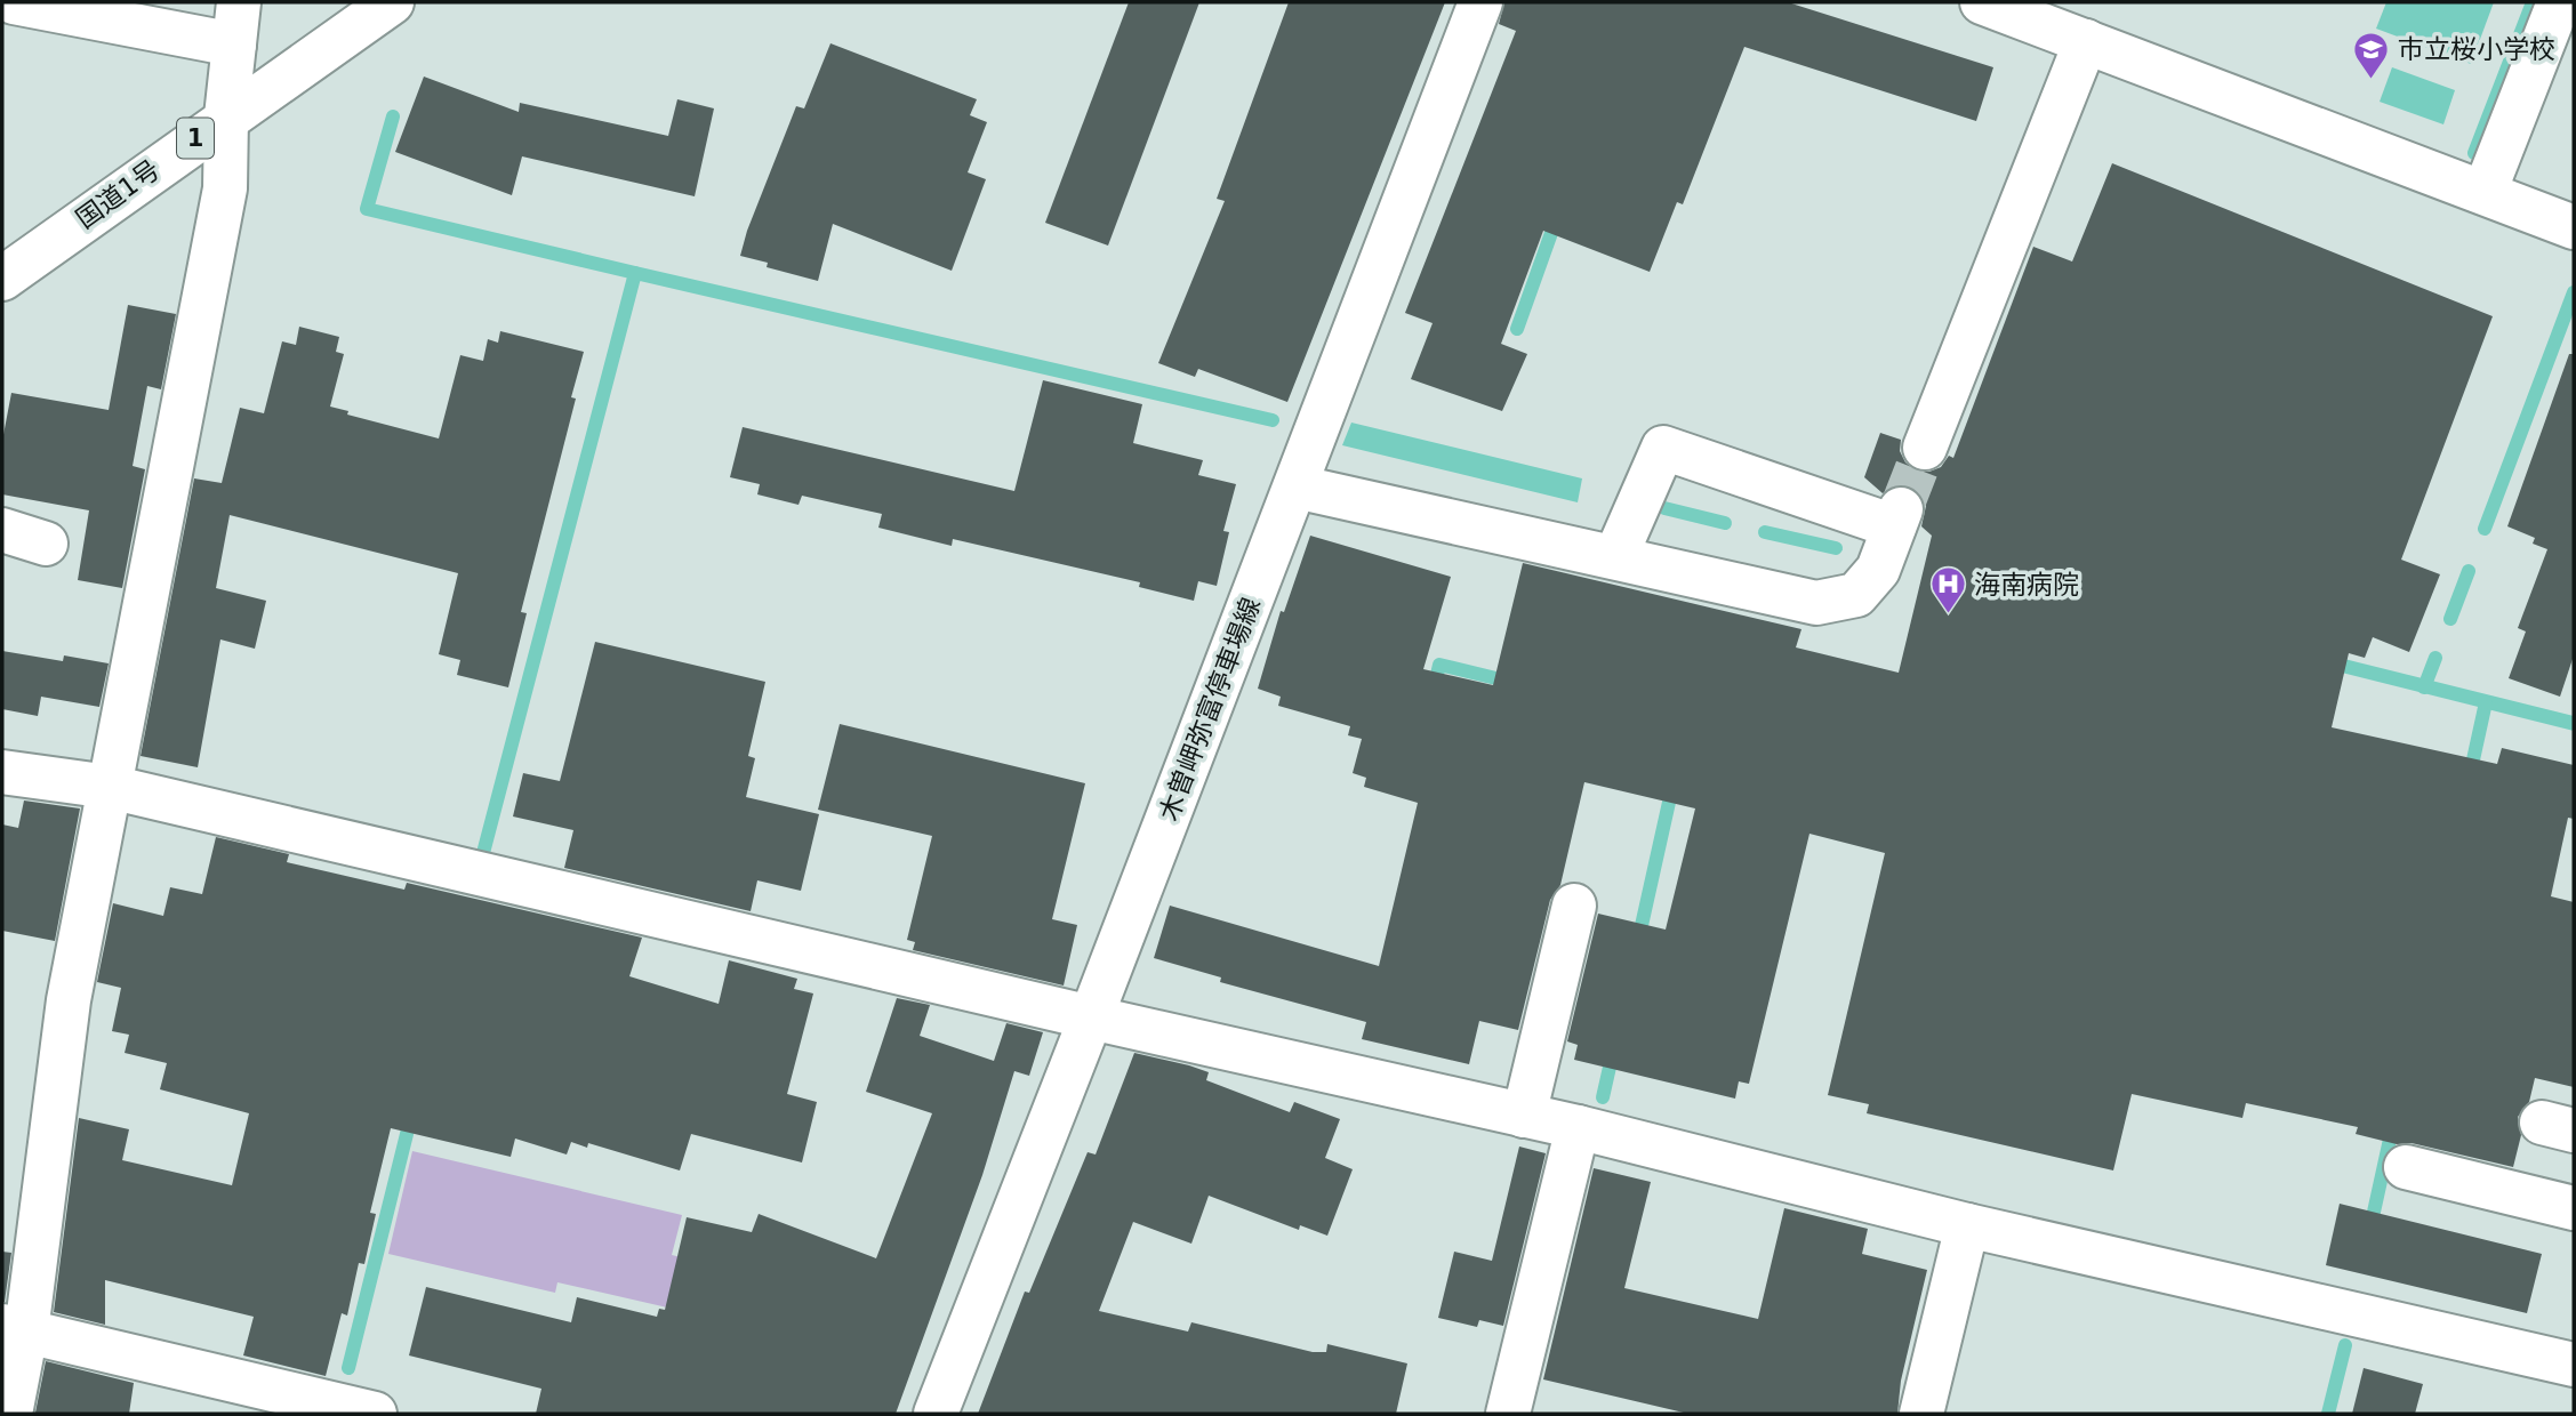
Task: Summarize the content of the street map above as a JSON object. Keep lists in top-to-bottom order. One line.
{"streets":{"main road":["1","国道1号","木曽岬弥富停車場線"]},"places":{"school or university":["市立桜小学校"],"hospital":["海南病院"]}}
